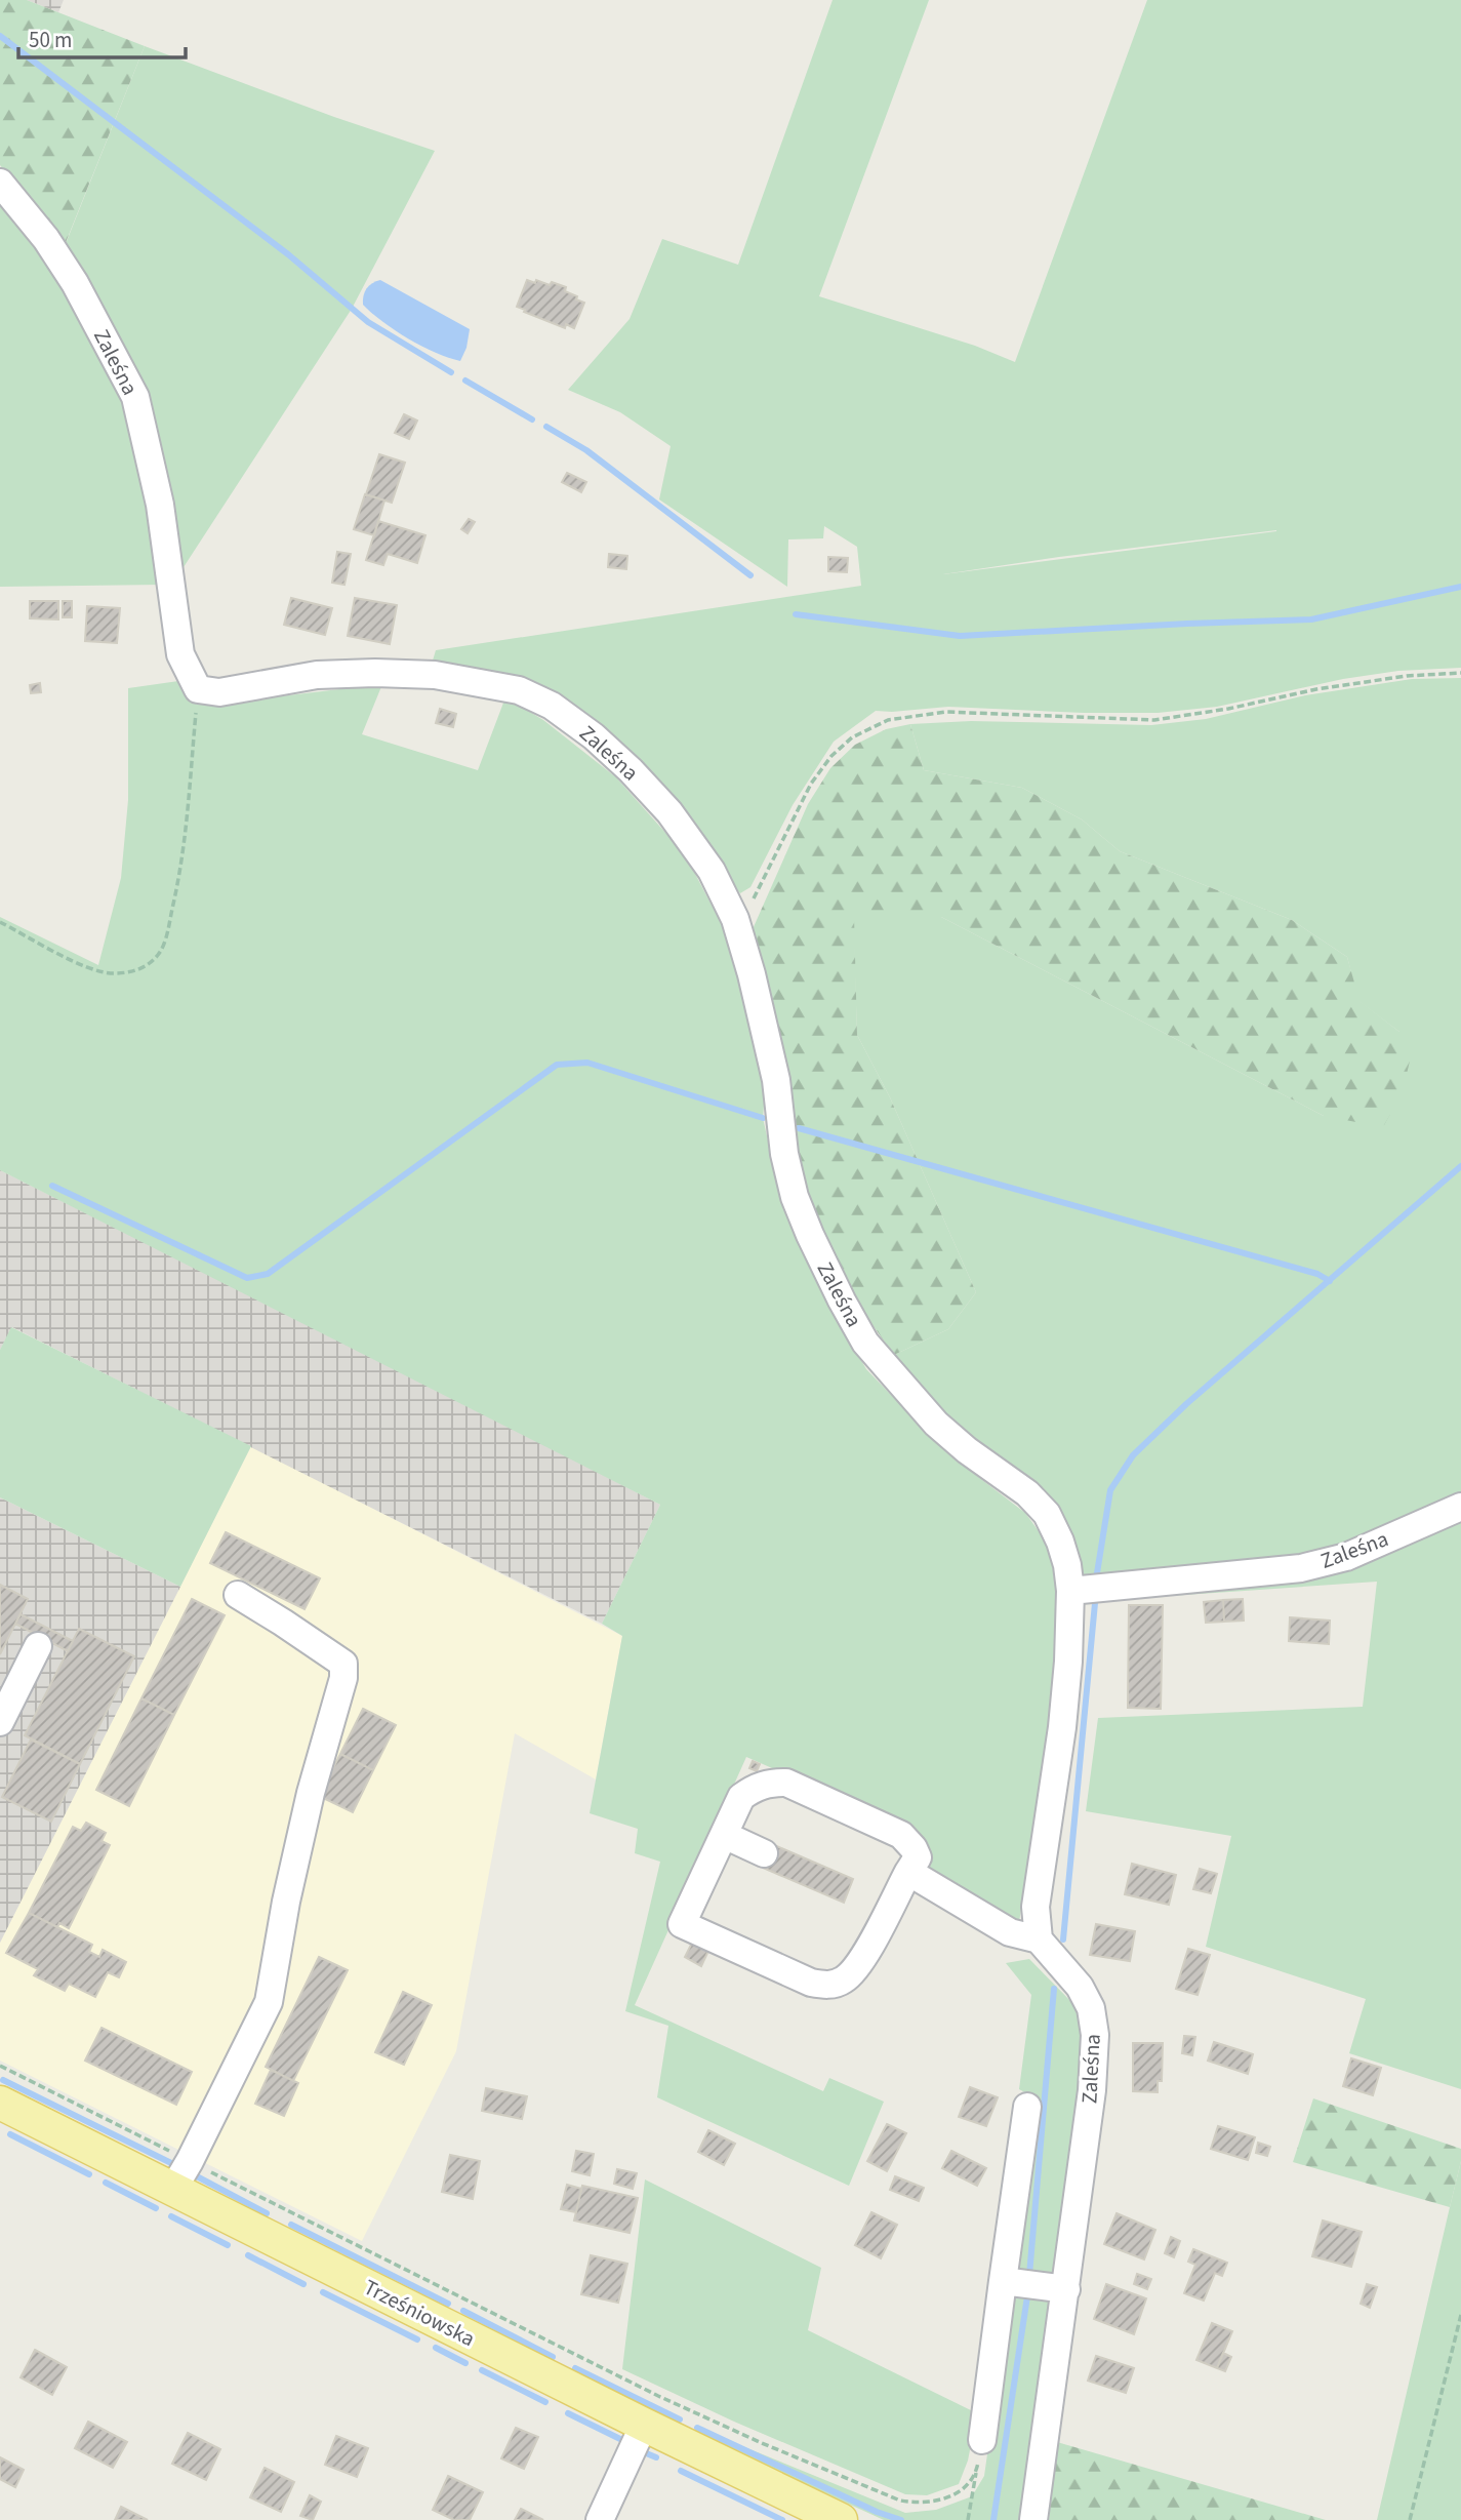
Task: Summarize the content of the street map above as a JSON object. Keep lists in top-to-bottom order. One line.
{"streets":{"main road":["Trześniowska"],"street":["Zaleśna"]},"scale_bar":"50 m"}
